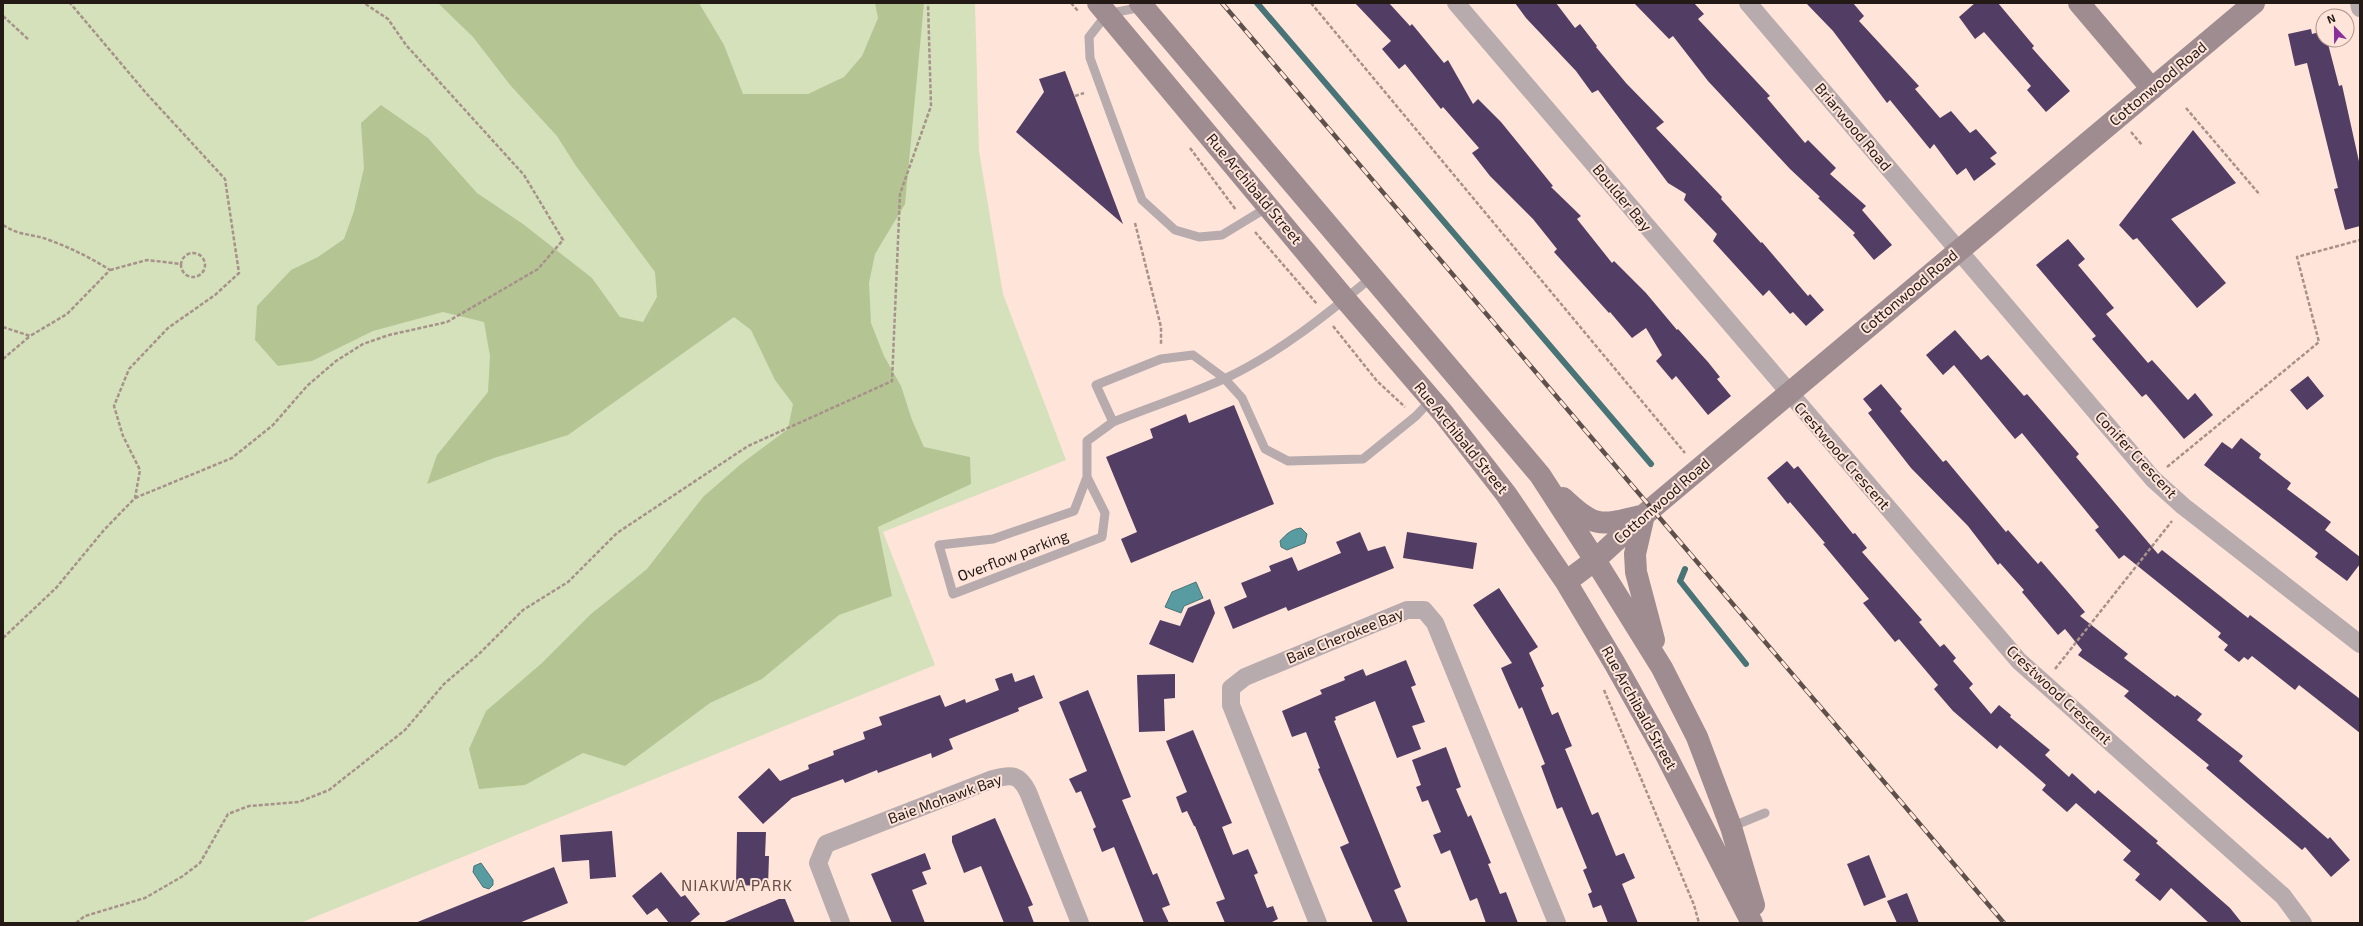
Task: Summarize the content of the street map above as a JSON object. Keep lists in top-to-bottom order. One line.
{"streets":{"main road":["Cottonwood Road","Rue Archibald Street"],"street":["Briarwood Road","Boulder Bay","Conifer Crescent","Crestwood Crescent","Baie Cherokee Bay","Baie Mohawk Bay"],"lane":["Overflow parking"]},"crossings":[["Cottonwood Road","Briarwood Road"],["Cottonwood Road","Rue Archibald Street"],["Cottonwood Road","Boulder Bay"],["Cottonwood Road","Conifer Crescent"],["Cottonwood Road","Crestwood Crescent"],["Briarwood Road","Conifer Crescent"],["Boulder Bay","Crestwood Crescent"]],"districts":["NIAKWA PARK"],"north":"top"}
